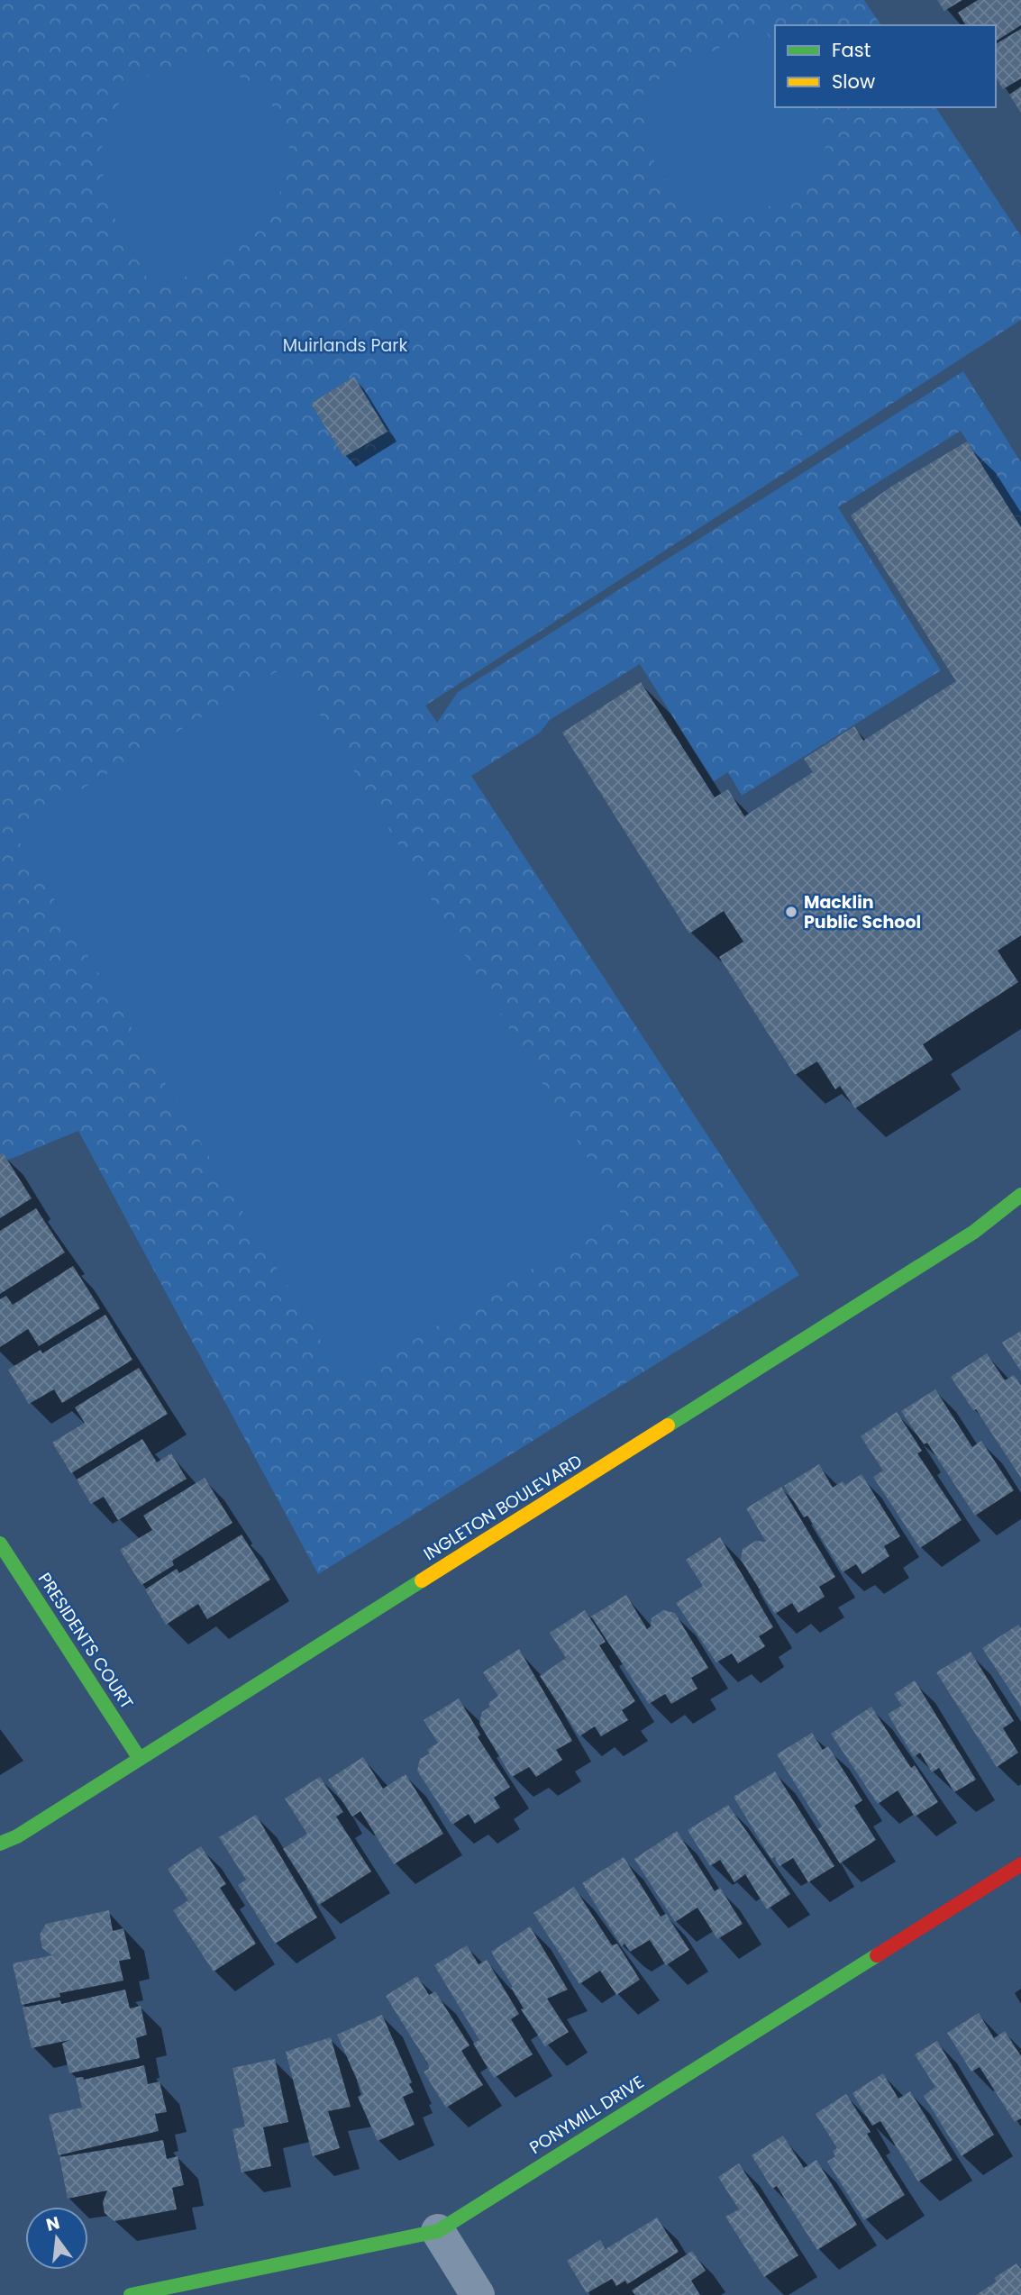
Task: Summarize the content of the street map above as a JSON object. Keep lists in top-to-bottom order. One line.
{"streets":{"street":["INGLETON BOULEVARD","PRESIDENTS COURT","PONYMILL DRIVE"]},"crossings":[["INGLETON BOULEVARD","PRESIDENTS COURT"]],"parks":["Muirlands Park"],"places":["Macklin Public School"],"legend":["Fast","Slow"],"north":"top"}
